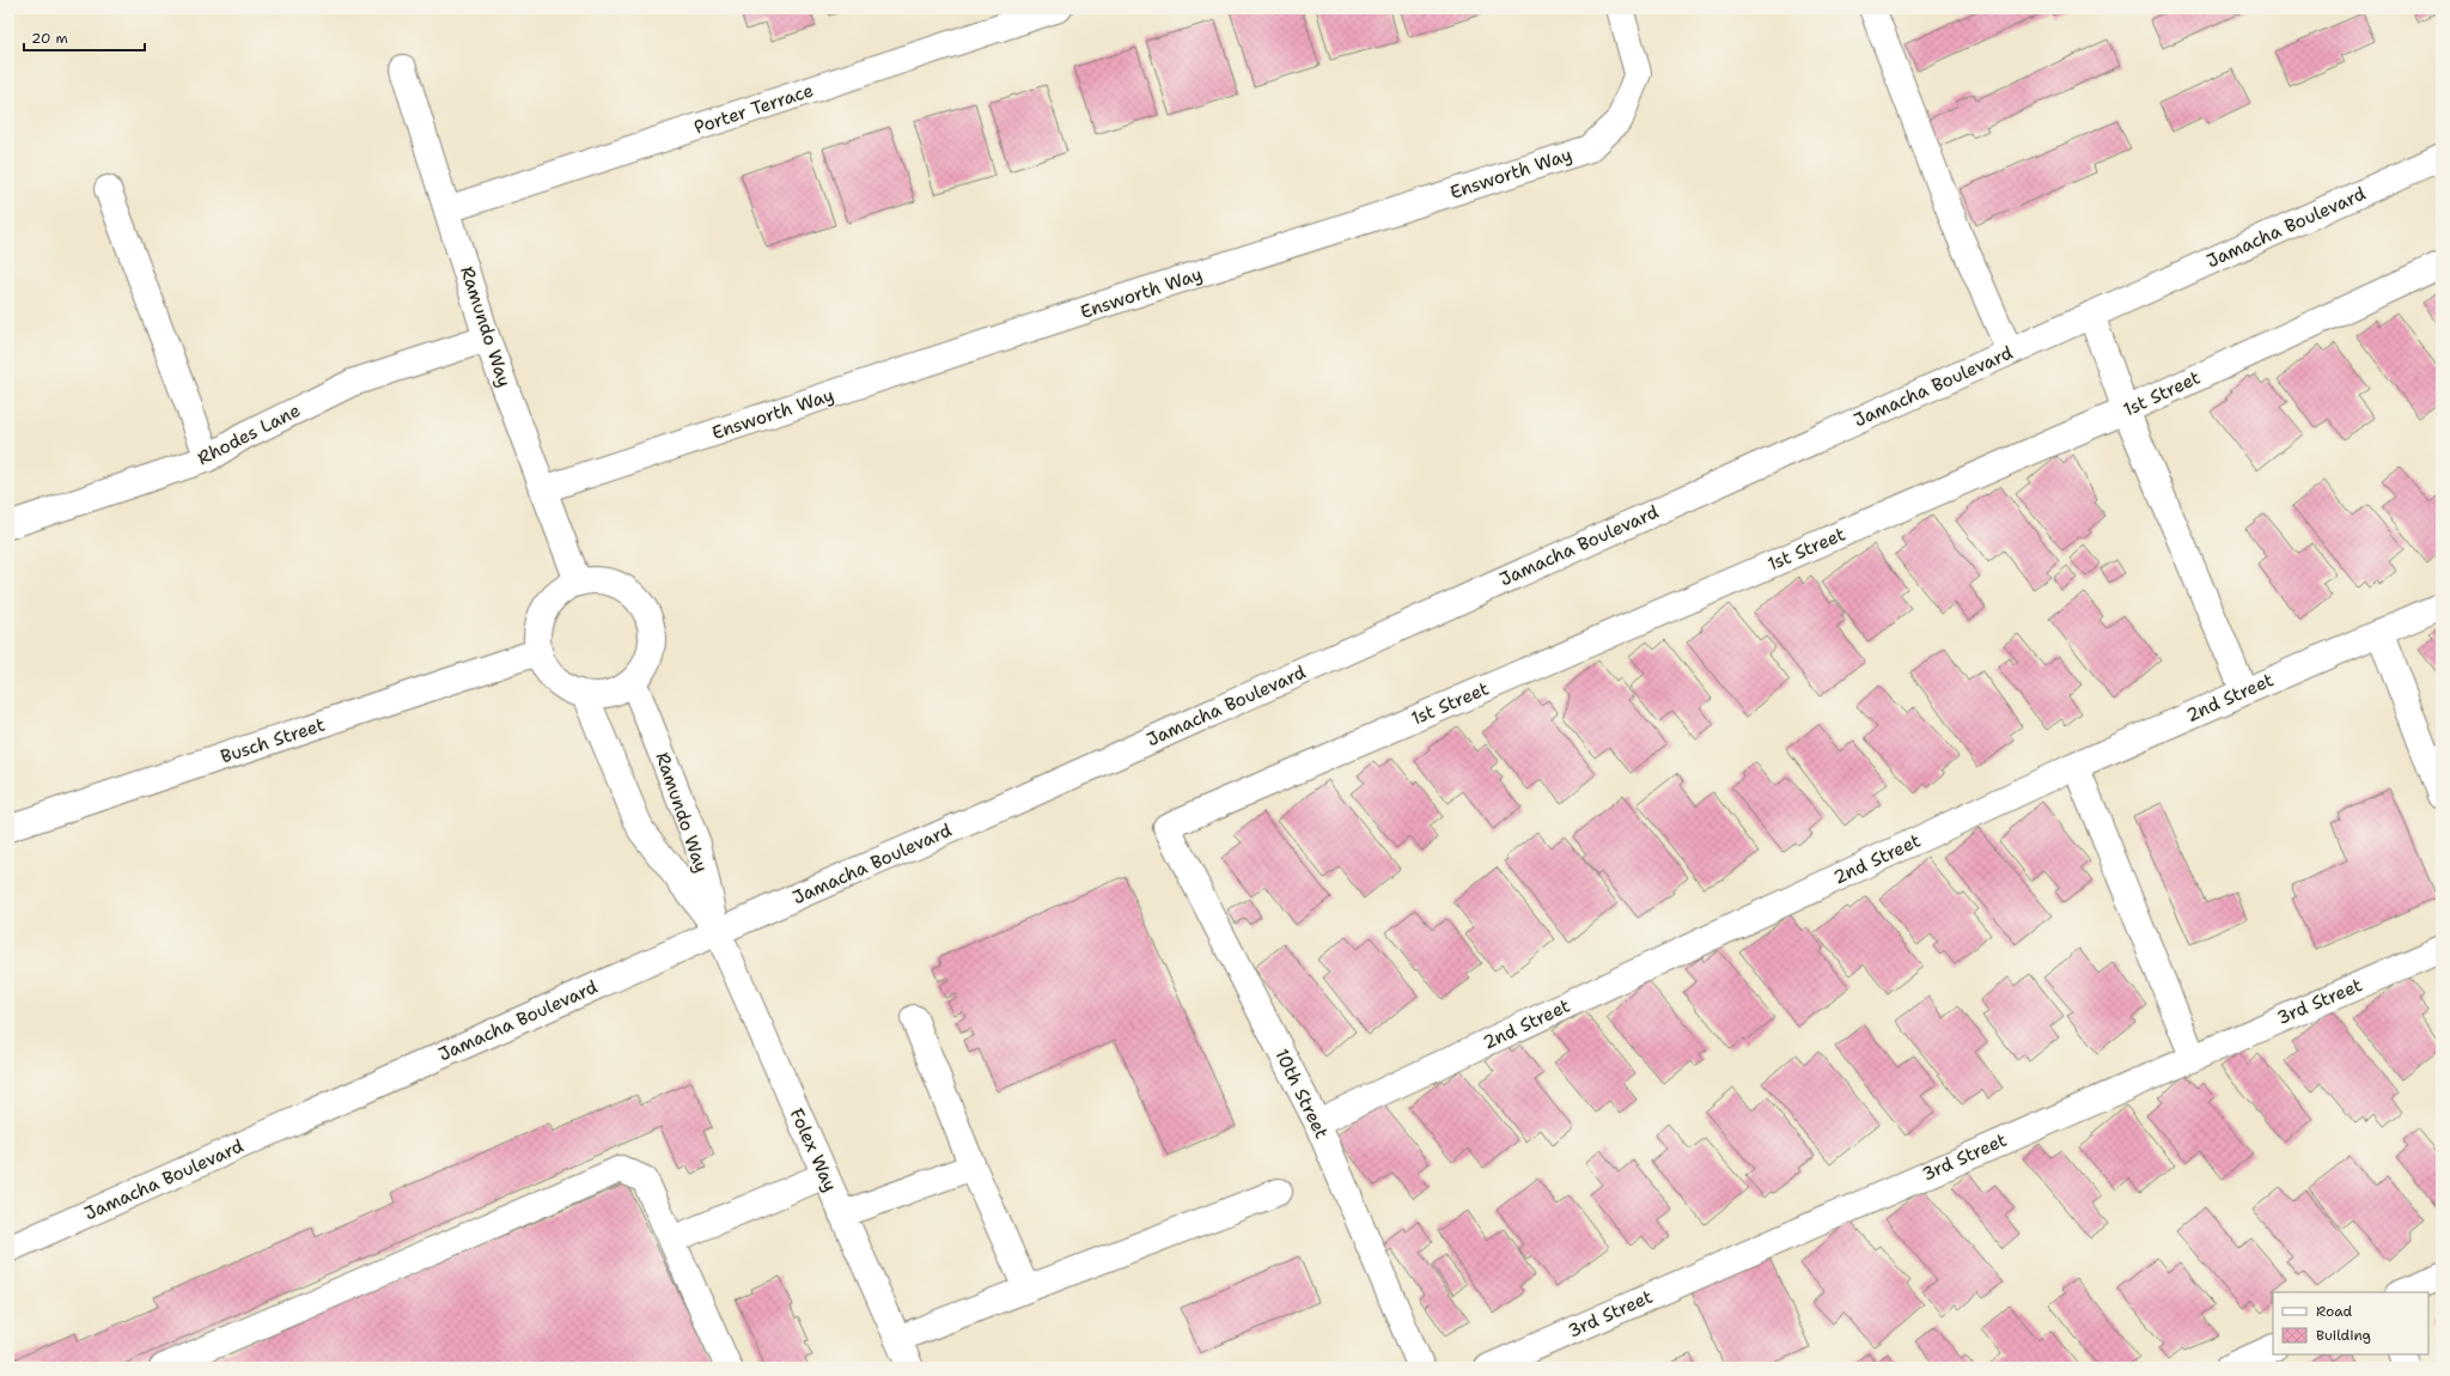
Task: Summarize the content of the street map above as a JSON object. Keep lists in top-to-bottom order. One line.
{"streets":{"street":["Porter Terrace","Ensworth Way","Jamacha Boulevard","Ramundo Way","1st Street","Rhodes Lane","2nd Street","Busch Street","3rd Street","10th Street","Folex Way"]},"crossings":[["Porter Terrace","Ramundo Way"],["Ensworth Way","Ramundo Way"],["Jamacha Boulevard","Ramundo Way"],["Jamacha Boulevard","Folex Way"],["Ramundo Way","Rhodes Lane"],["Ramundo Way","Busch Street"],["Ramundo Way","Folex Way"],["1st Street","10th Street"],["2nd Street","10th Street"]],"legend":["Road","Building"],"scale_bar":"20 m"}
